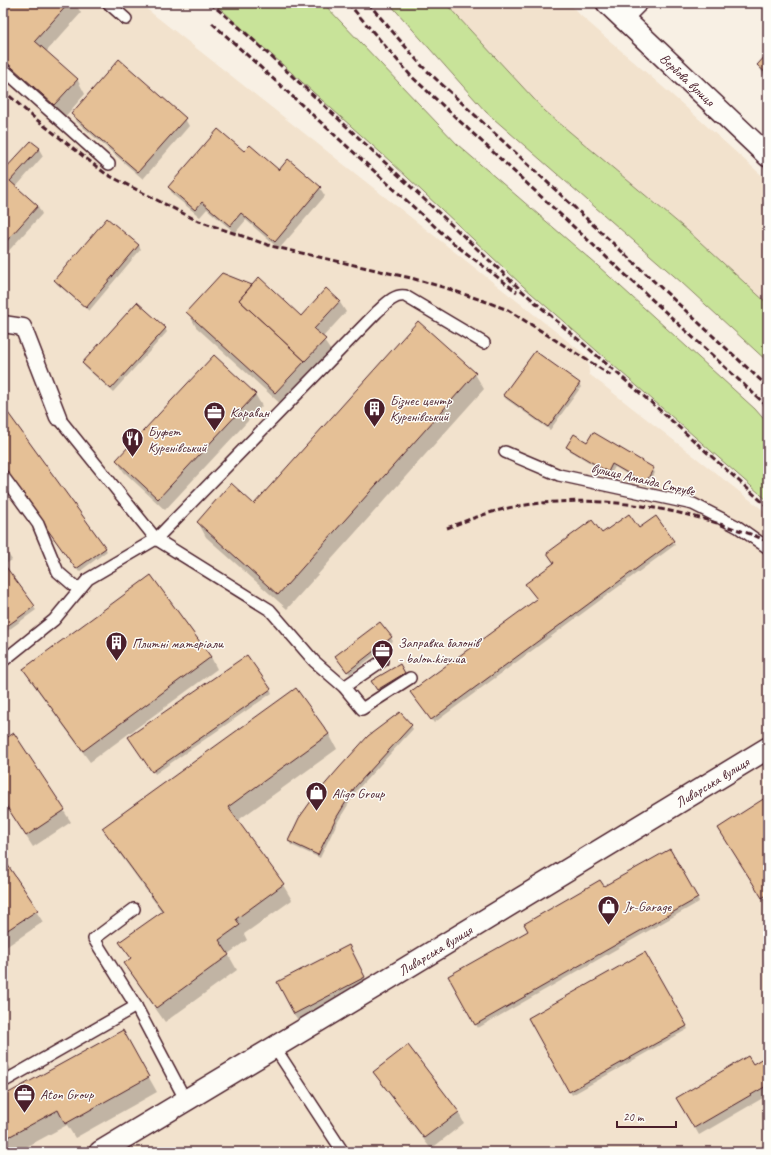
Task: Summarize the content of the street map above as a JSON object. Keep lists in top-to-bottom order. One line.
{"streets":{"street":["Вербова вулиця","Ливарська вулиця"],"lane":["вулиця Аманда Струве"]},"places":{"building":["Бізнес центр Куренівський","Плитні матеріали"],"office":["Караван","Заправка балонів - balon.kiev.ua","Aton Group"],"restaurant":["Буфет Куренівський"],"shop":["Aligo Group","Jr-Garage"]},"scale_bar":"20 m"}
